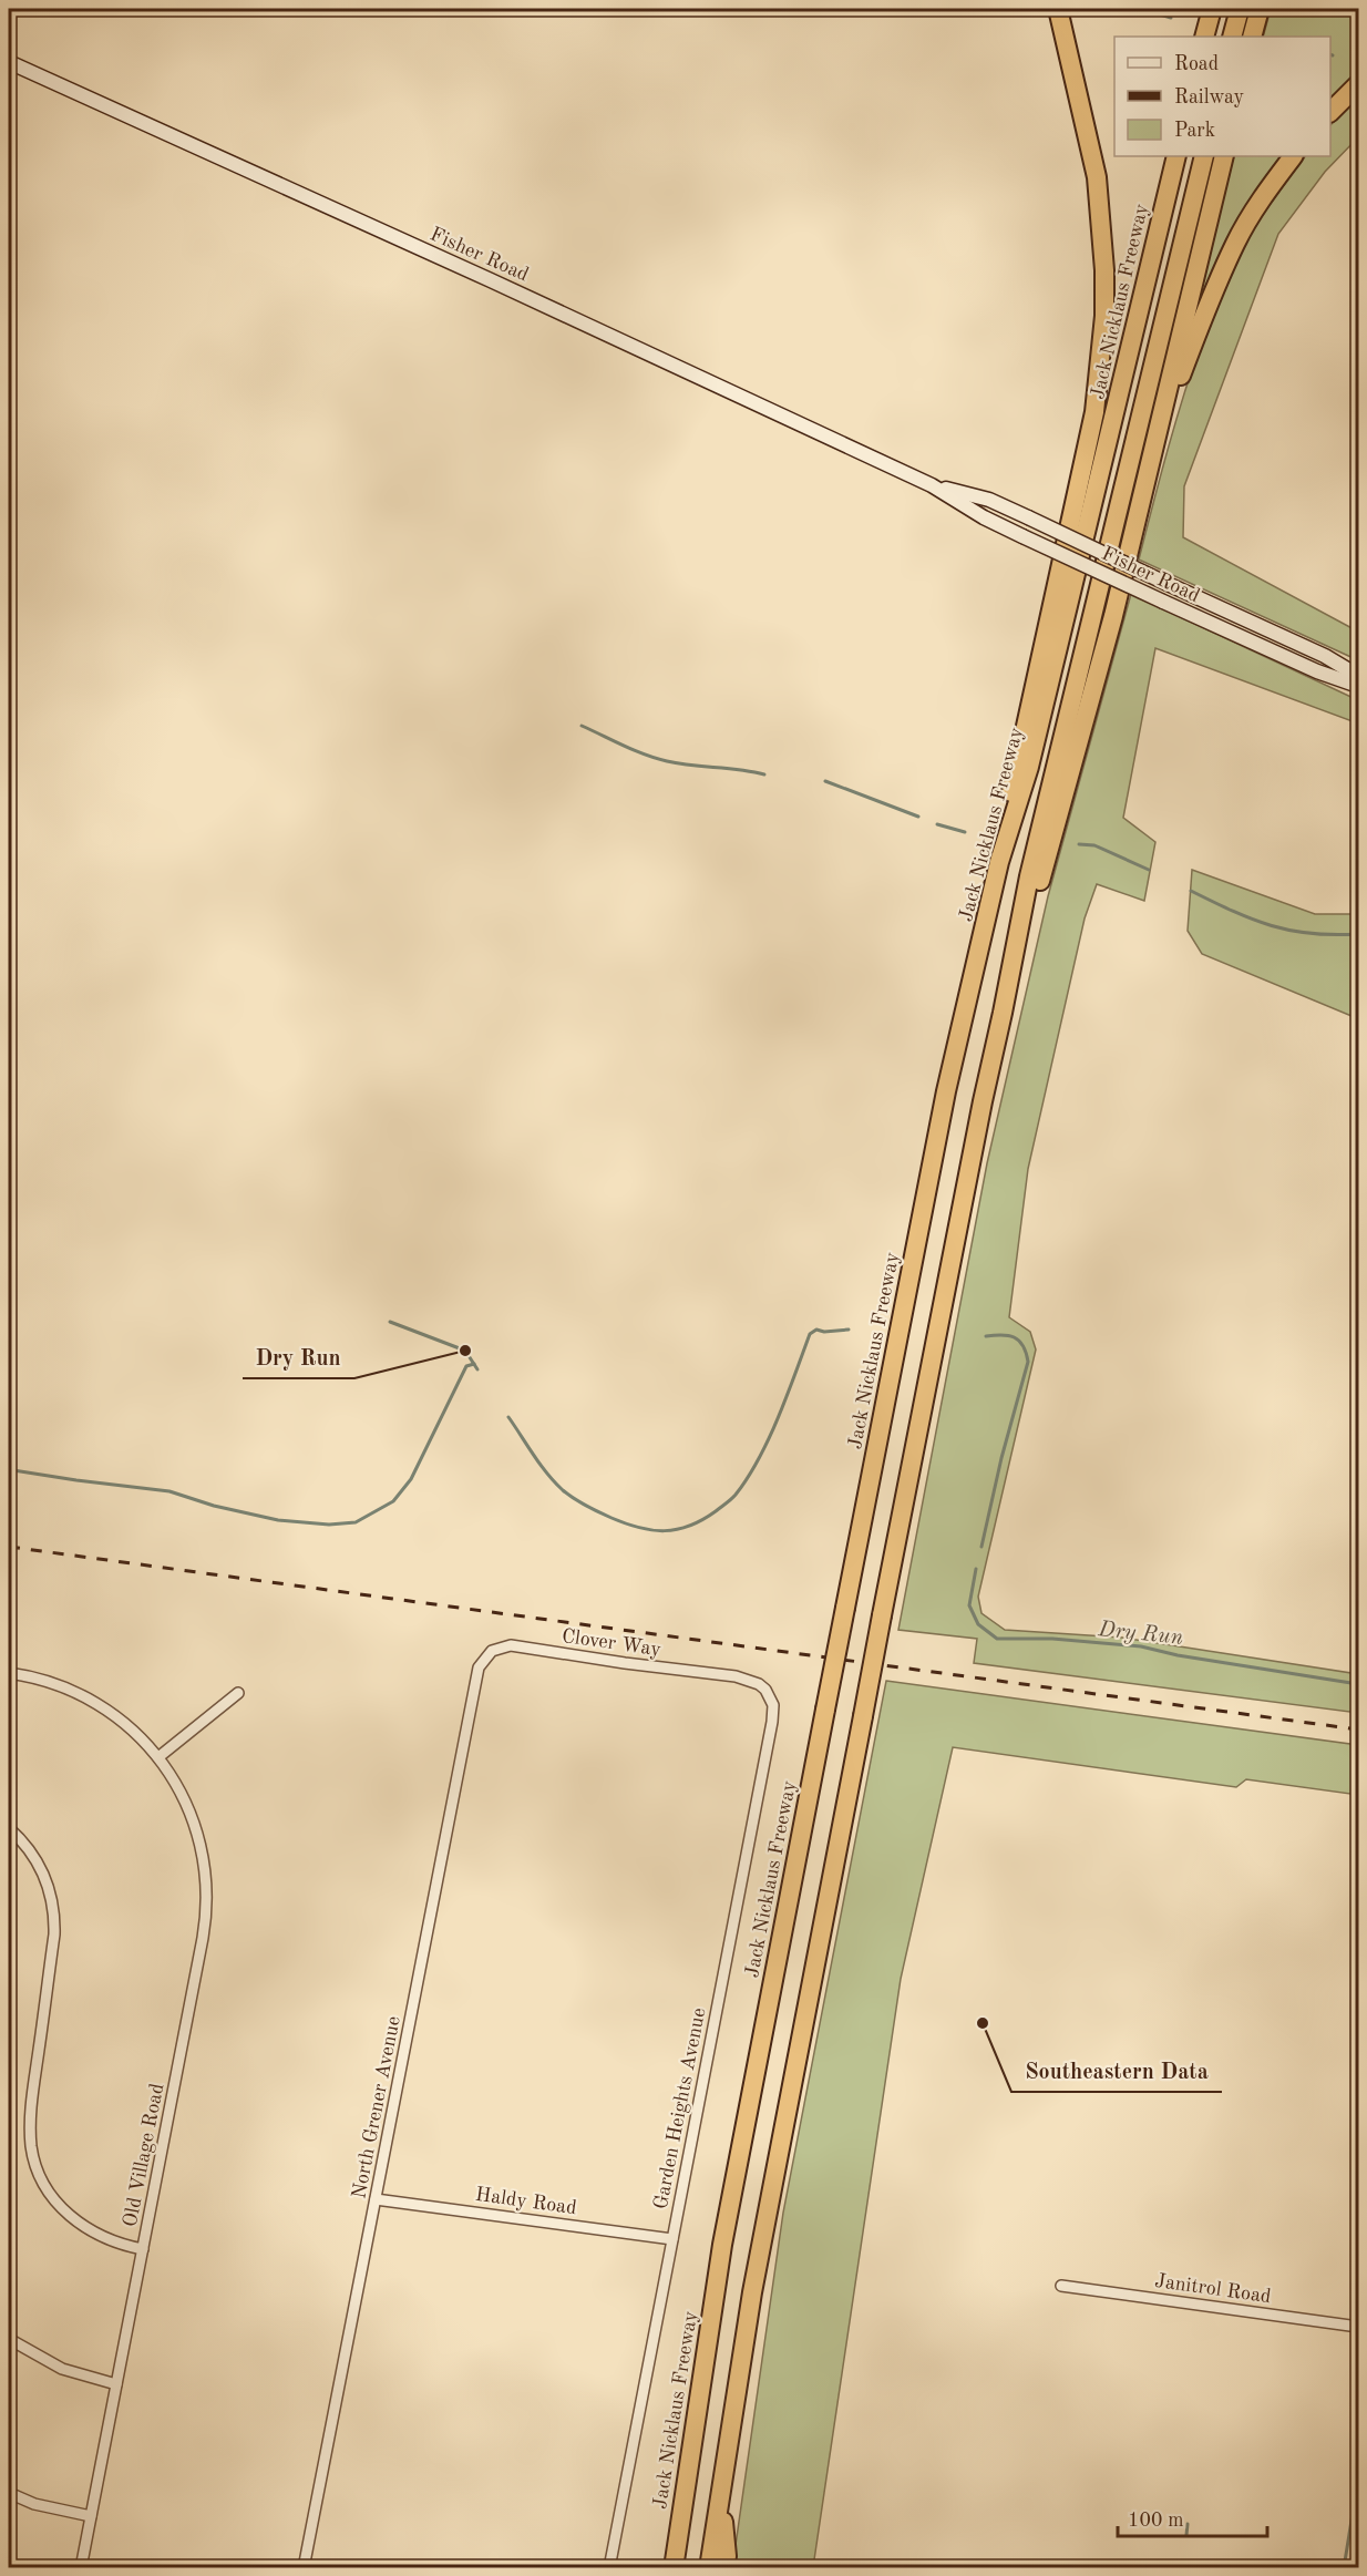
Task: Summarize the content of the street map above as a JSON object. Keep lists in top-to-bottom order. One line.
{"streets":{"highway":["Jack Nicklaus Freeway"],"main road":["Fisher Road"],"street":["Clover Way","North Grener Avenue","Garden Heights Avenue","Old Village Road","Haldy Road","Janitrol Road"]},"crossings":[["Clover Way","North Grener Avenue"],["Clover Way","Garden Heights Avenue"],["North Grener Avenue","Haldy Road"],["Garden Heights Avenue","Haldy Road"]],"water":["Dry Run"],"places":["Dry Run","Southeastern Data"],"legend":["Road","Railway","Park"],"scale_bar":"100 m"}
